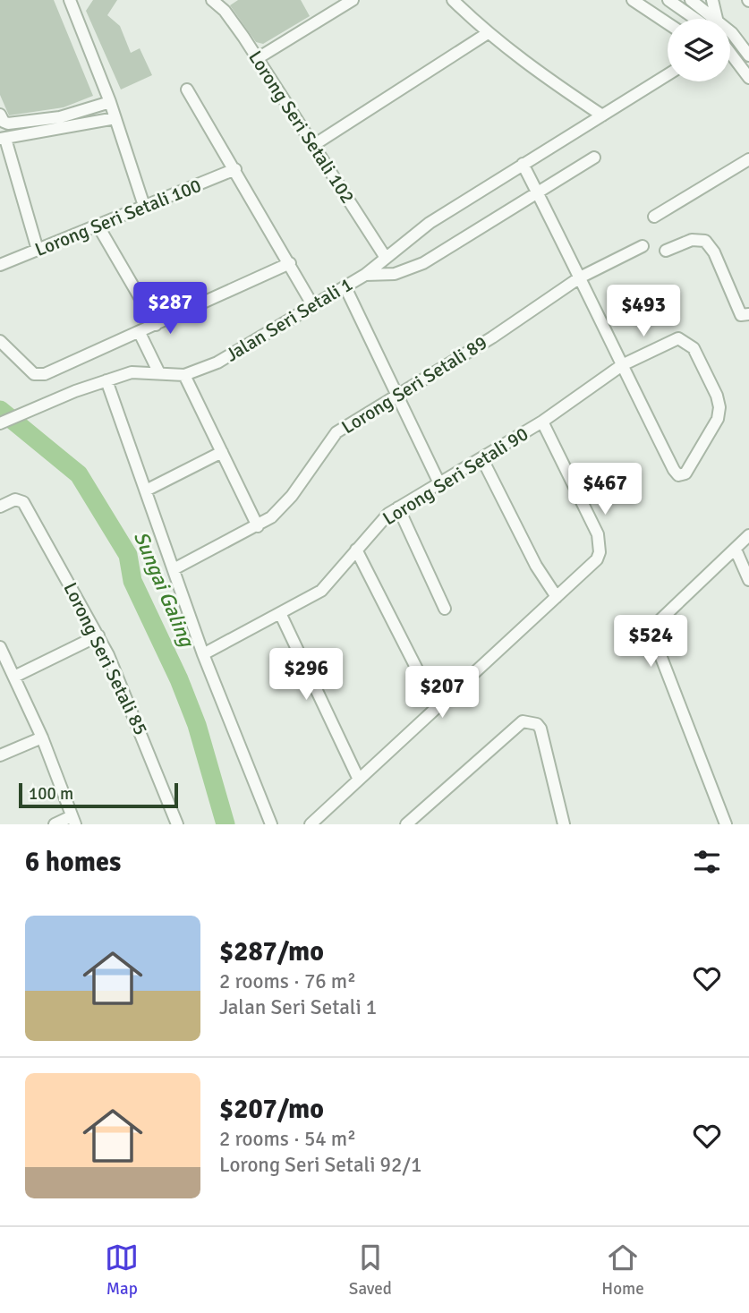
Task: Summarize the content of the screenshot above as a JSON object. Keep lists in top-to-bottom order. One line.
{"streets":{"street":["Lorong Seri Setali 102","Lorong Seri Setali 100","Jalan Seri Setali 1","Lorong Seri Setali 89","Lorong Seri Setali 90","Lorong Seri Setali 85"]},"crossings":[["Lorong Seri Setali 102","Jalan Seri Setali 1"]],"water":["Sungai Galing"],"scale_bar":"100 m","page":{"price":["$287","$493","$467","$524","$296","$207"],"scale":"100 m","heading":"6 homes","list":[{"name":"$287/mo","note":"2 rooms · 76 m² · Jalan Seri Setali 1"},{"name":"$207/mo","note":"2 rooms · 54 m² · Lorong Seri Setali 92/1"}],"tabs":["Map","Saved","Home"]}}
